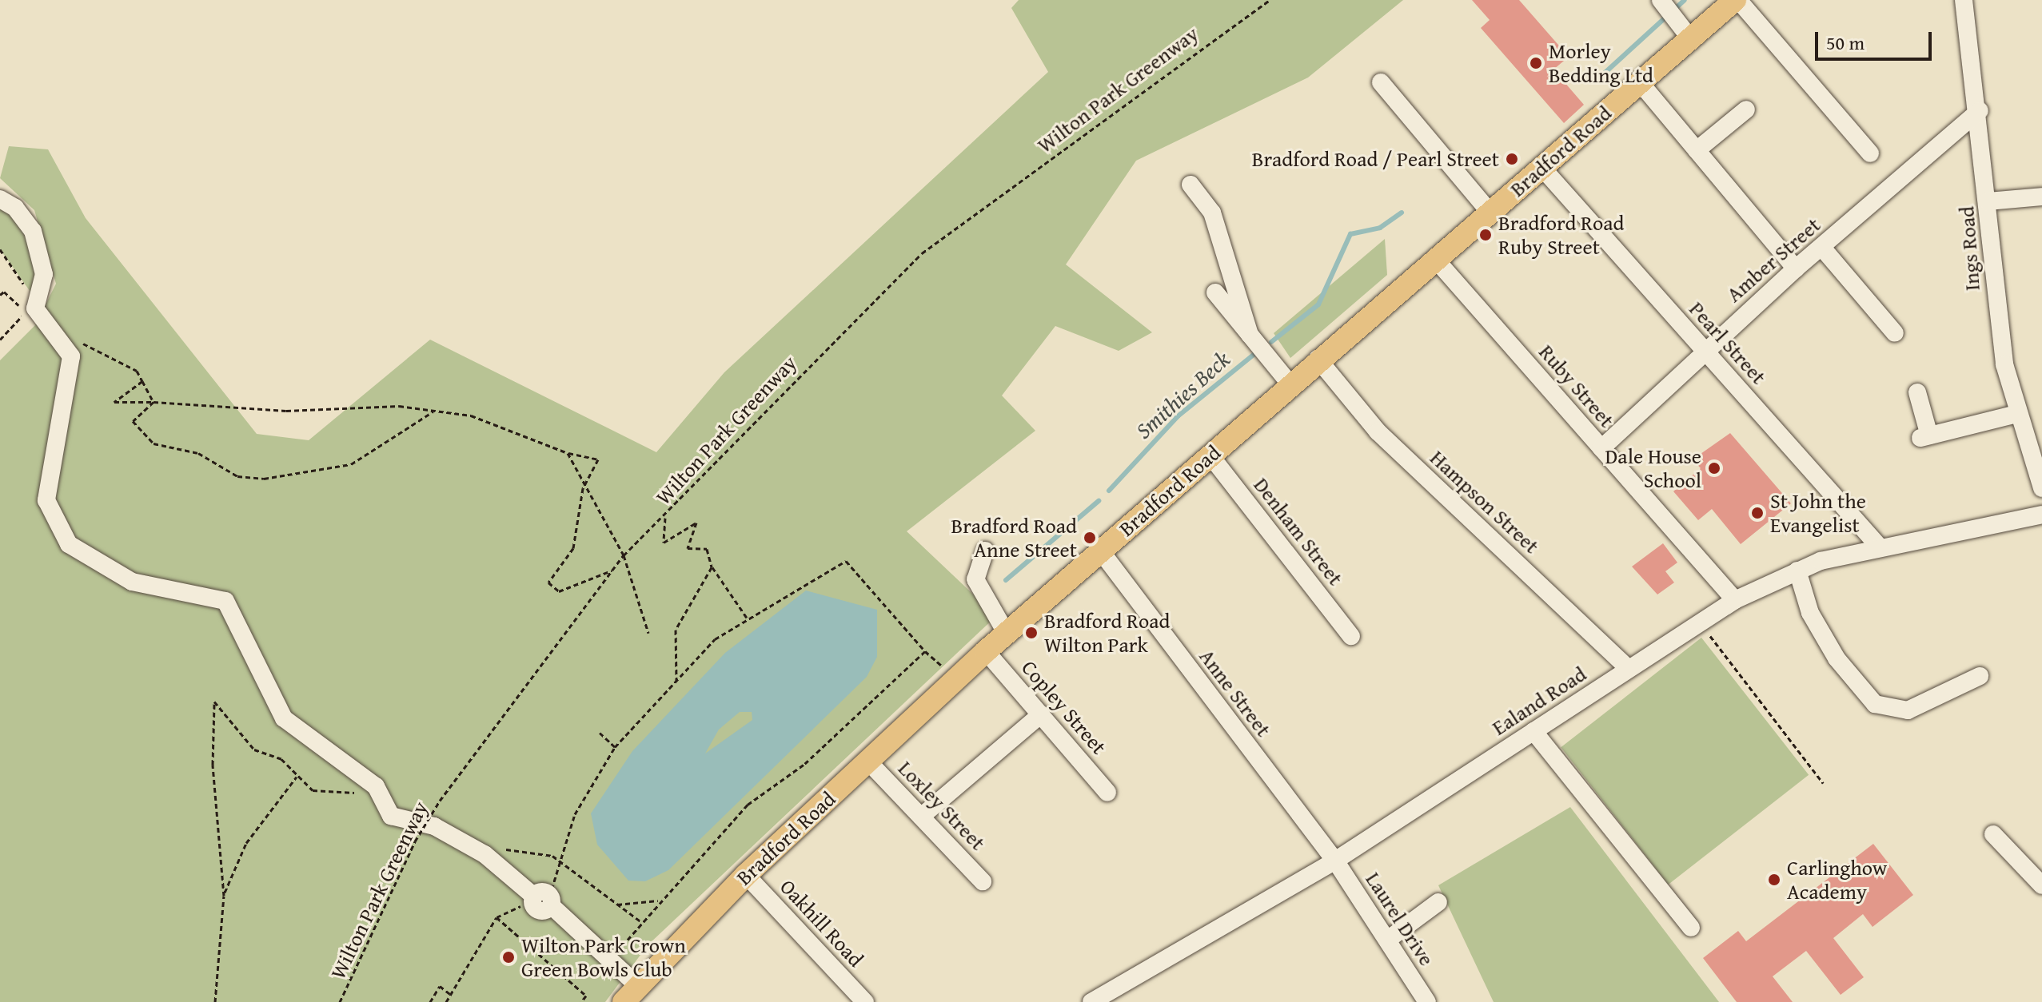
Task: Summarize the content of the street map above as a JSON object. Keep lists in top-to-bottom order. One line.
{"streets":{"main road":["Bradford Road"],"street":["Ings Road","Amber Street","Pearl Street","Ruby Street","Hampson Street","Denham Street","Anne Street","Ealand Road","Copley Street","Loxley Street","Laurel Drive","Oakhill Road"],"path":["Wilton Park Greenway"]},"crossings":[["Bradford Road","Pearl Street"],["Bradford Road","Ruby Street"],["Bradford Road","Hampson Street"],["Bradford Road","Denham Street"],["Bradford Road","Anne Street"],["Bradford Road","Copley Street"],["Bradford Road","Loxley Street"],["Bradford Road","Oakhill Road"],["Ings Road","Amber Street"],["Amber Street","Pearl Street"],["Amber Street","Ruby Street"],["Pearl Street","Ealand Road"],["Ruby Street","Ealand Road"],["Hampson Street","Ealand Road"],["Anne Street","Ealand Road"],["Anne Street","Laurel Drive"],["Ealand Road","Laurel Drive"]],"water":["Smithies Beck"],"places":["Morley Bedding Ltd","Bradford Road / Pearl Street","Bradford Road Ruby Street","Dale House School","St John the Evangelist","Bradford Road Anne Street","Bradford Road Wilton Park","Carlinghow Academy","Wilton Park Crown Green Bowls Club"],"scale_bar":"50 m"}
